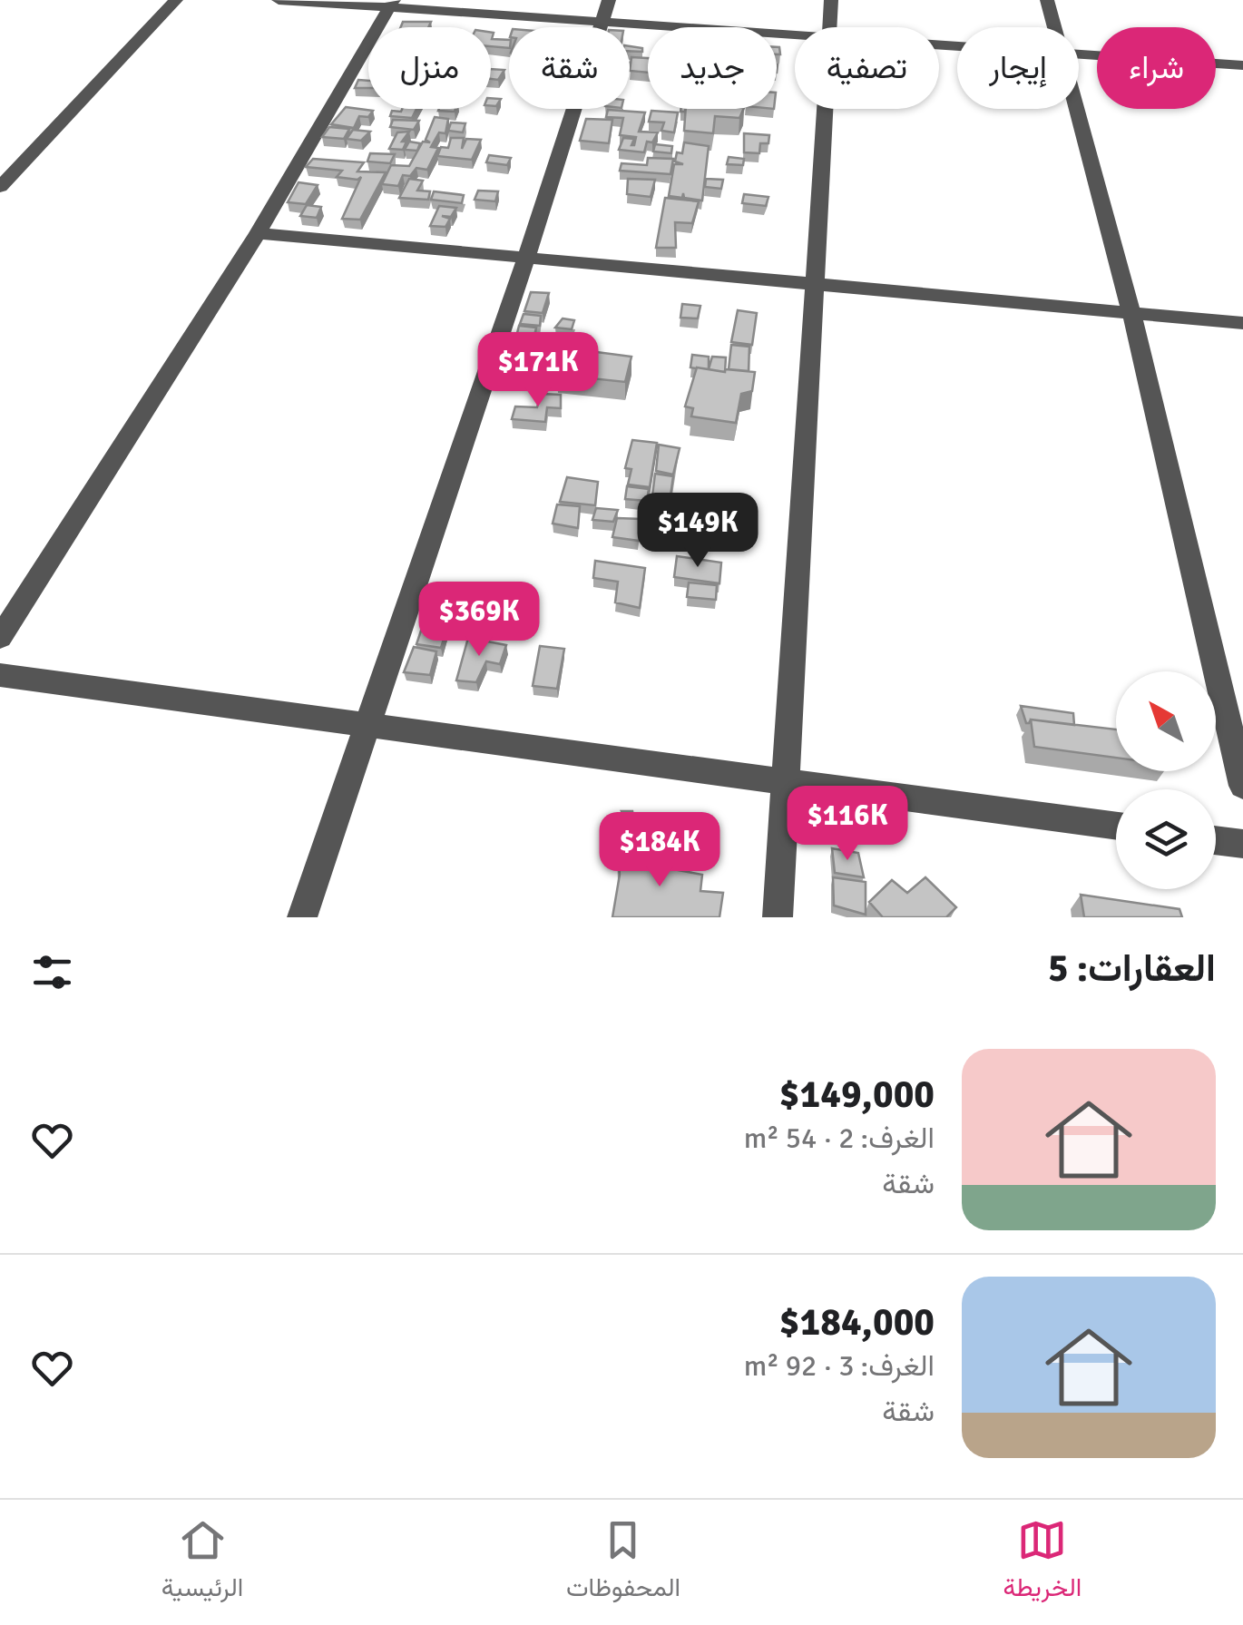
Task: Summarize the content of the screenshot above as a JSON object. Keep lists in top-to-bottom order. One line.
{"north":"top left","page":{"chip":["شراء","إيجار","تصفية","جديد","شقة","منزل"],"price":["$171K","$149K","$369K","$116K","$184K"],"heading":"العقارات: 5","list":[{"name":"$149,000","note":"الغرف: 2 · 54 m² · شقة"},{"name":"$184,000","note":"الغرف: 3 · 92 m² · شقة"}],"tabs":["الخريطة","المحفوظات","الرئيسية"]}}
